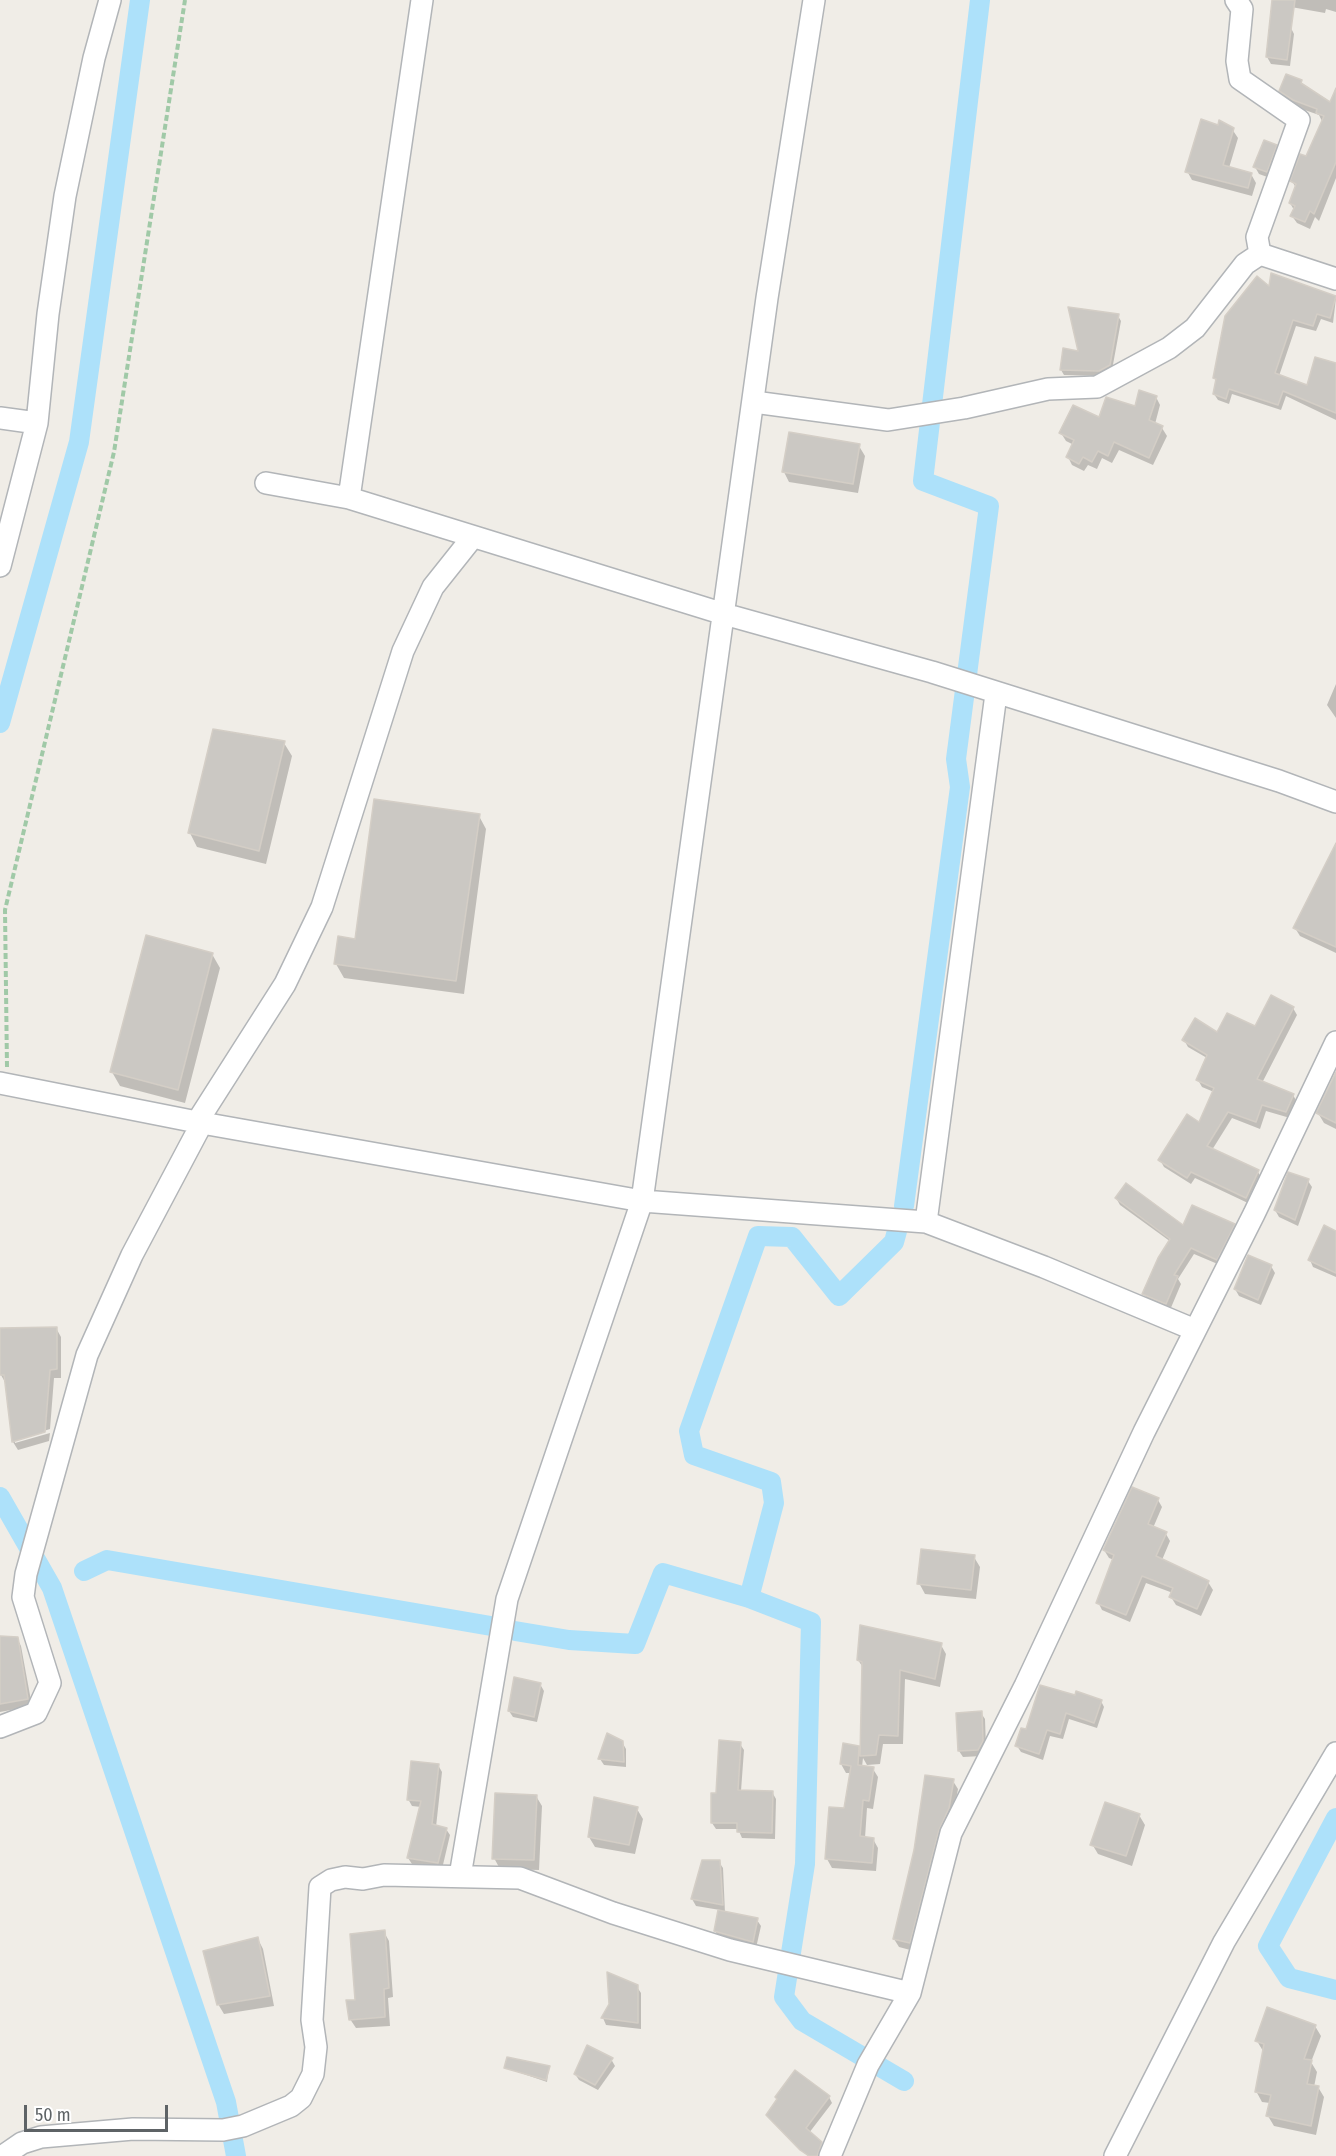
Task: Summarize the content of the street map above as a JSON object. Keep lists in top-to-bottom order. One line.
{"scale_bar":"50 m"}
